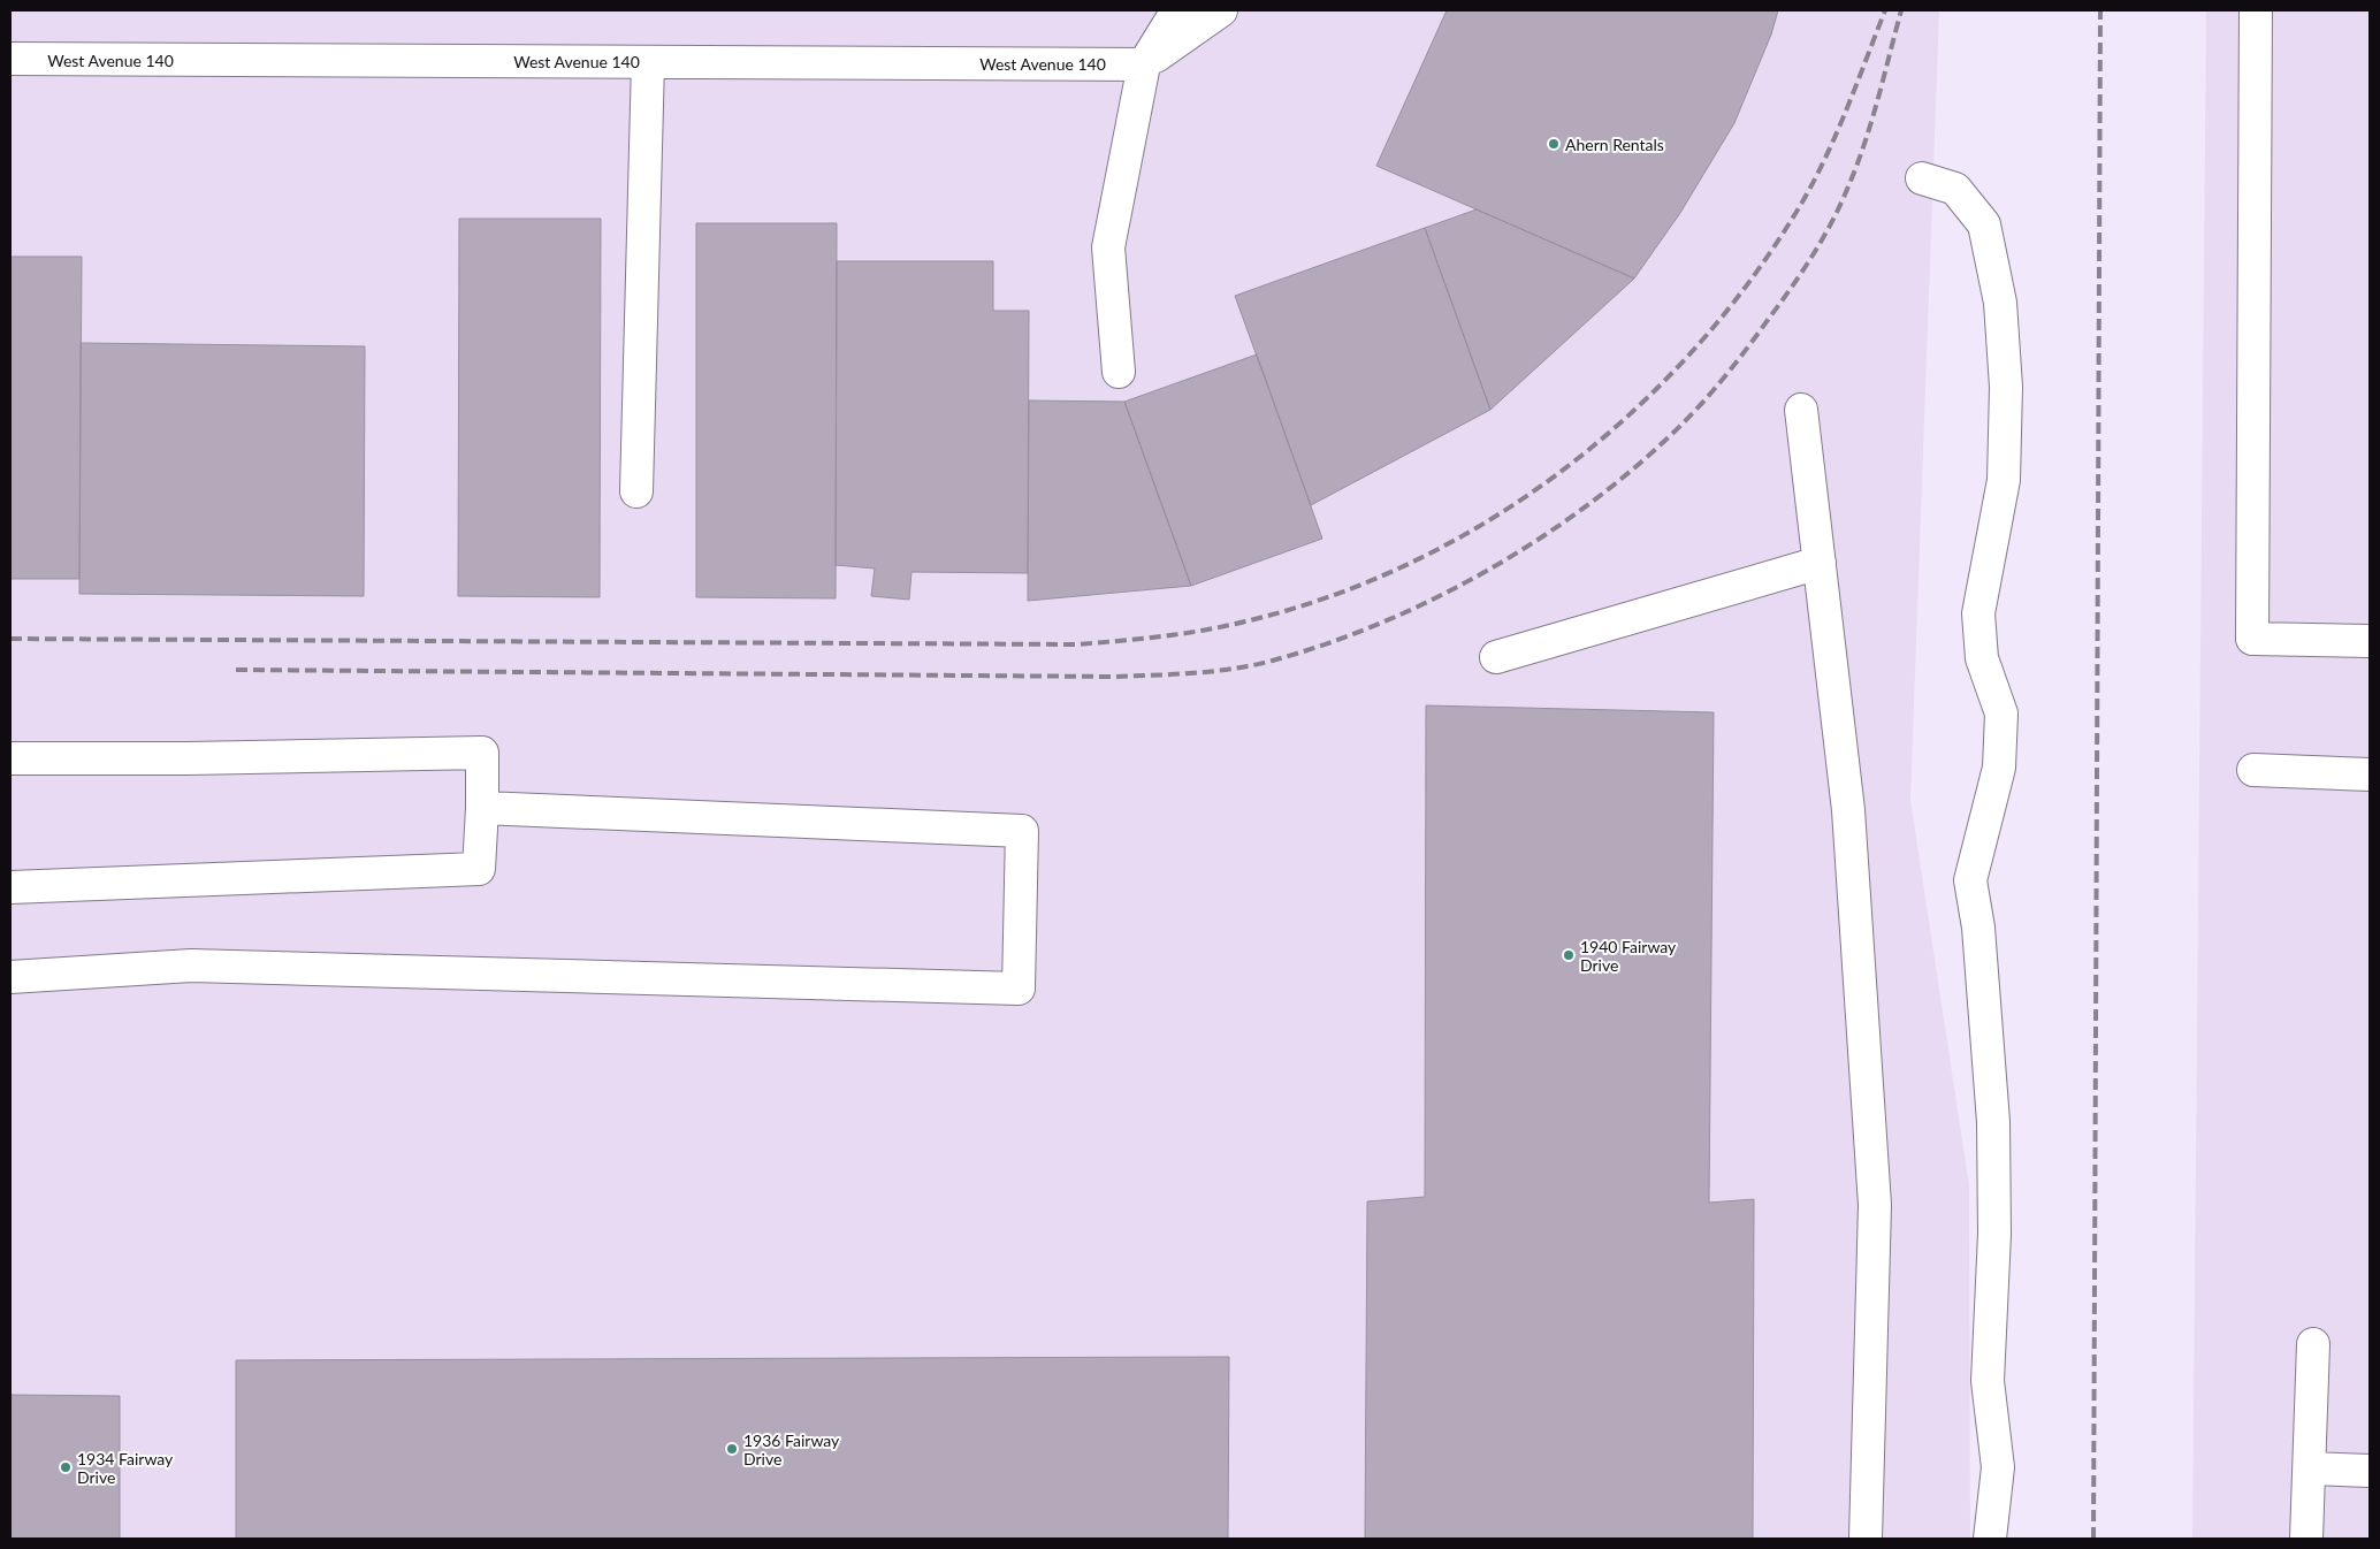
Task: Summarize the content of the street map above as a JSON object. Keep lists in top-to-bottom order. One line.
{"streets":{"street":["West Avenue 140"]},"places":["Ahern Rentals","1940 Fairway Drive","1936 Fairway Drive","1934 Fairway Drive"]}
